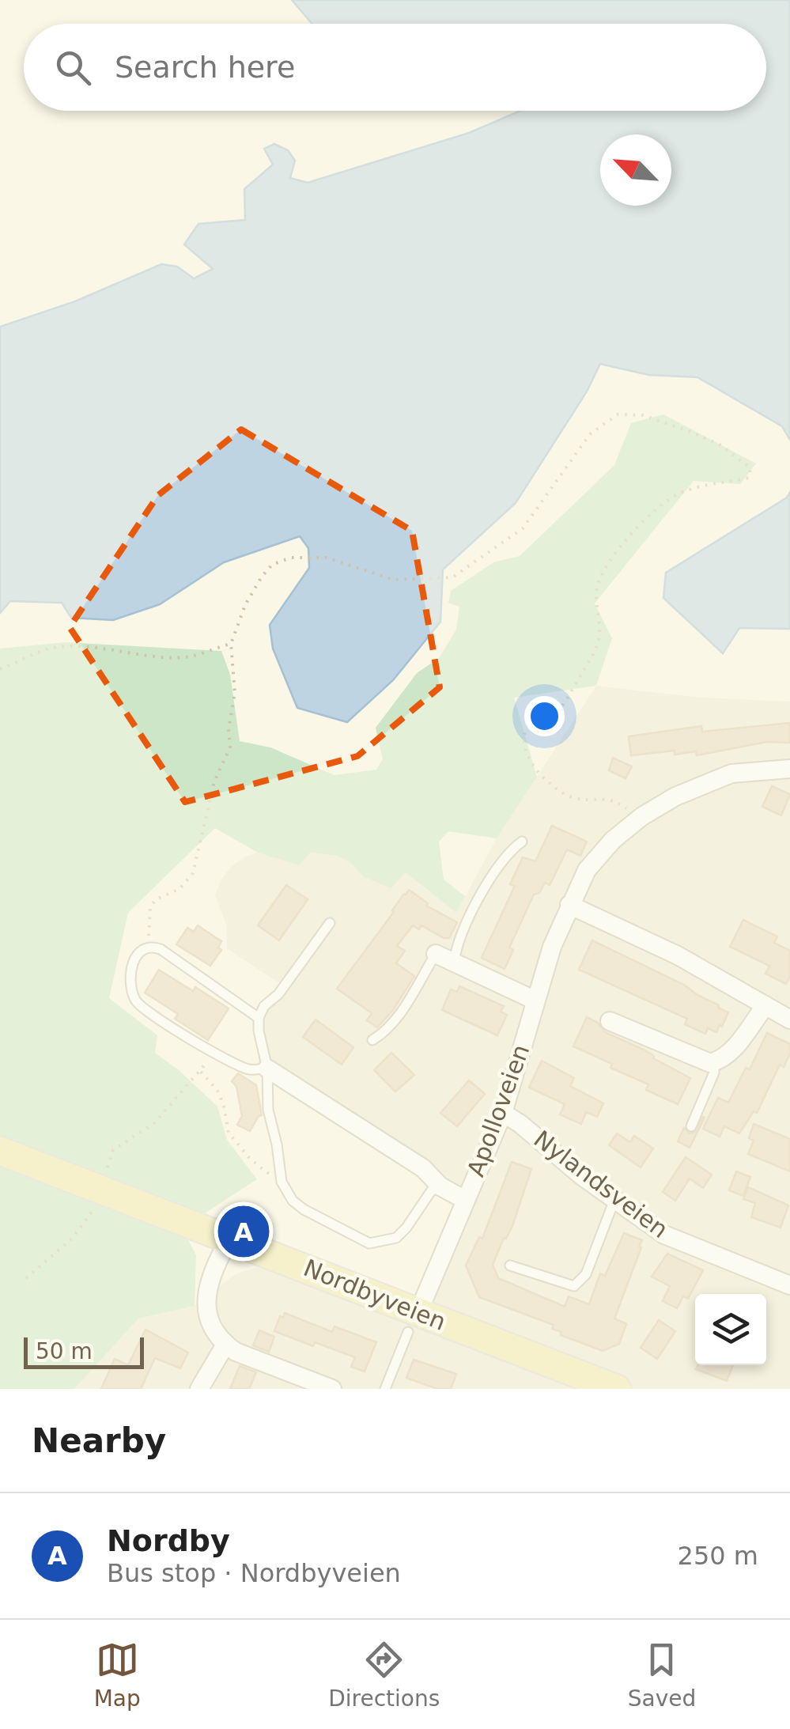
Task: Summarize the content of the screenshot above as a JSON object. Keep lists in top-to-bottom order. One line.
{"streets":{"main road":["Nordbyveien"],"street":["Apolloveien","Nylandsveien"]},"crossings":[["Apolloveien","Nylandsveien"],["Apolloveien","Nordbyveien"]],"scale_bar":"50 m","north":"top left","page":{"search":"Search here","pins":"A","scale":"50 m","heading":"Nearby","list":[{"mark":"A","name":"Nordby","note":"Bus stop · Nordbyveien","value":"250 m"}],"nav":["Map","Directions","Saved"]}}
